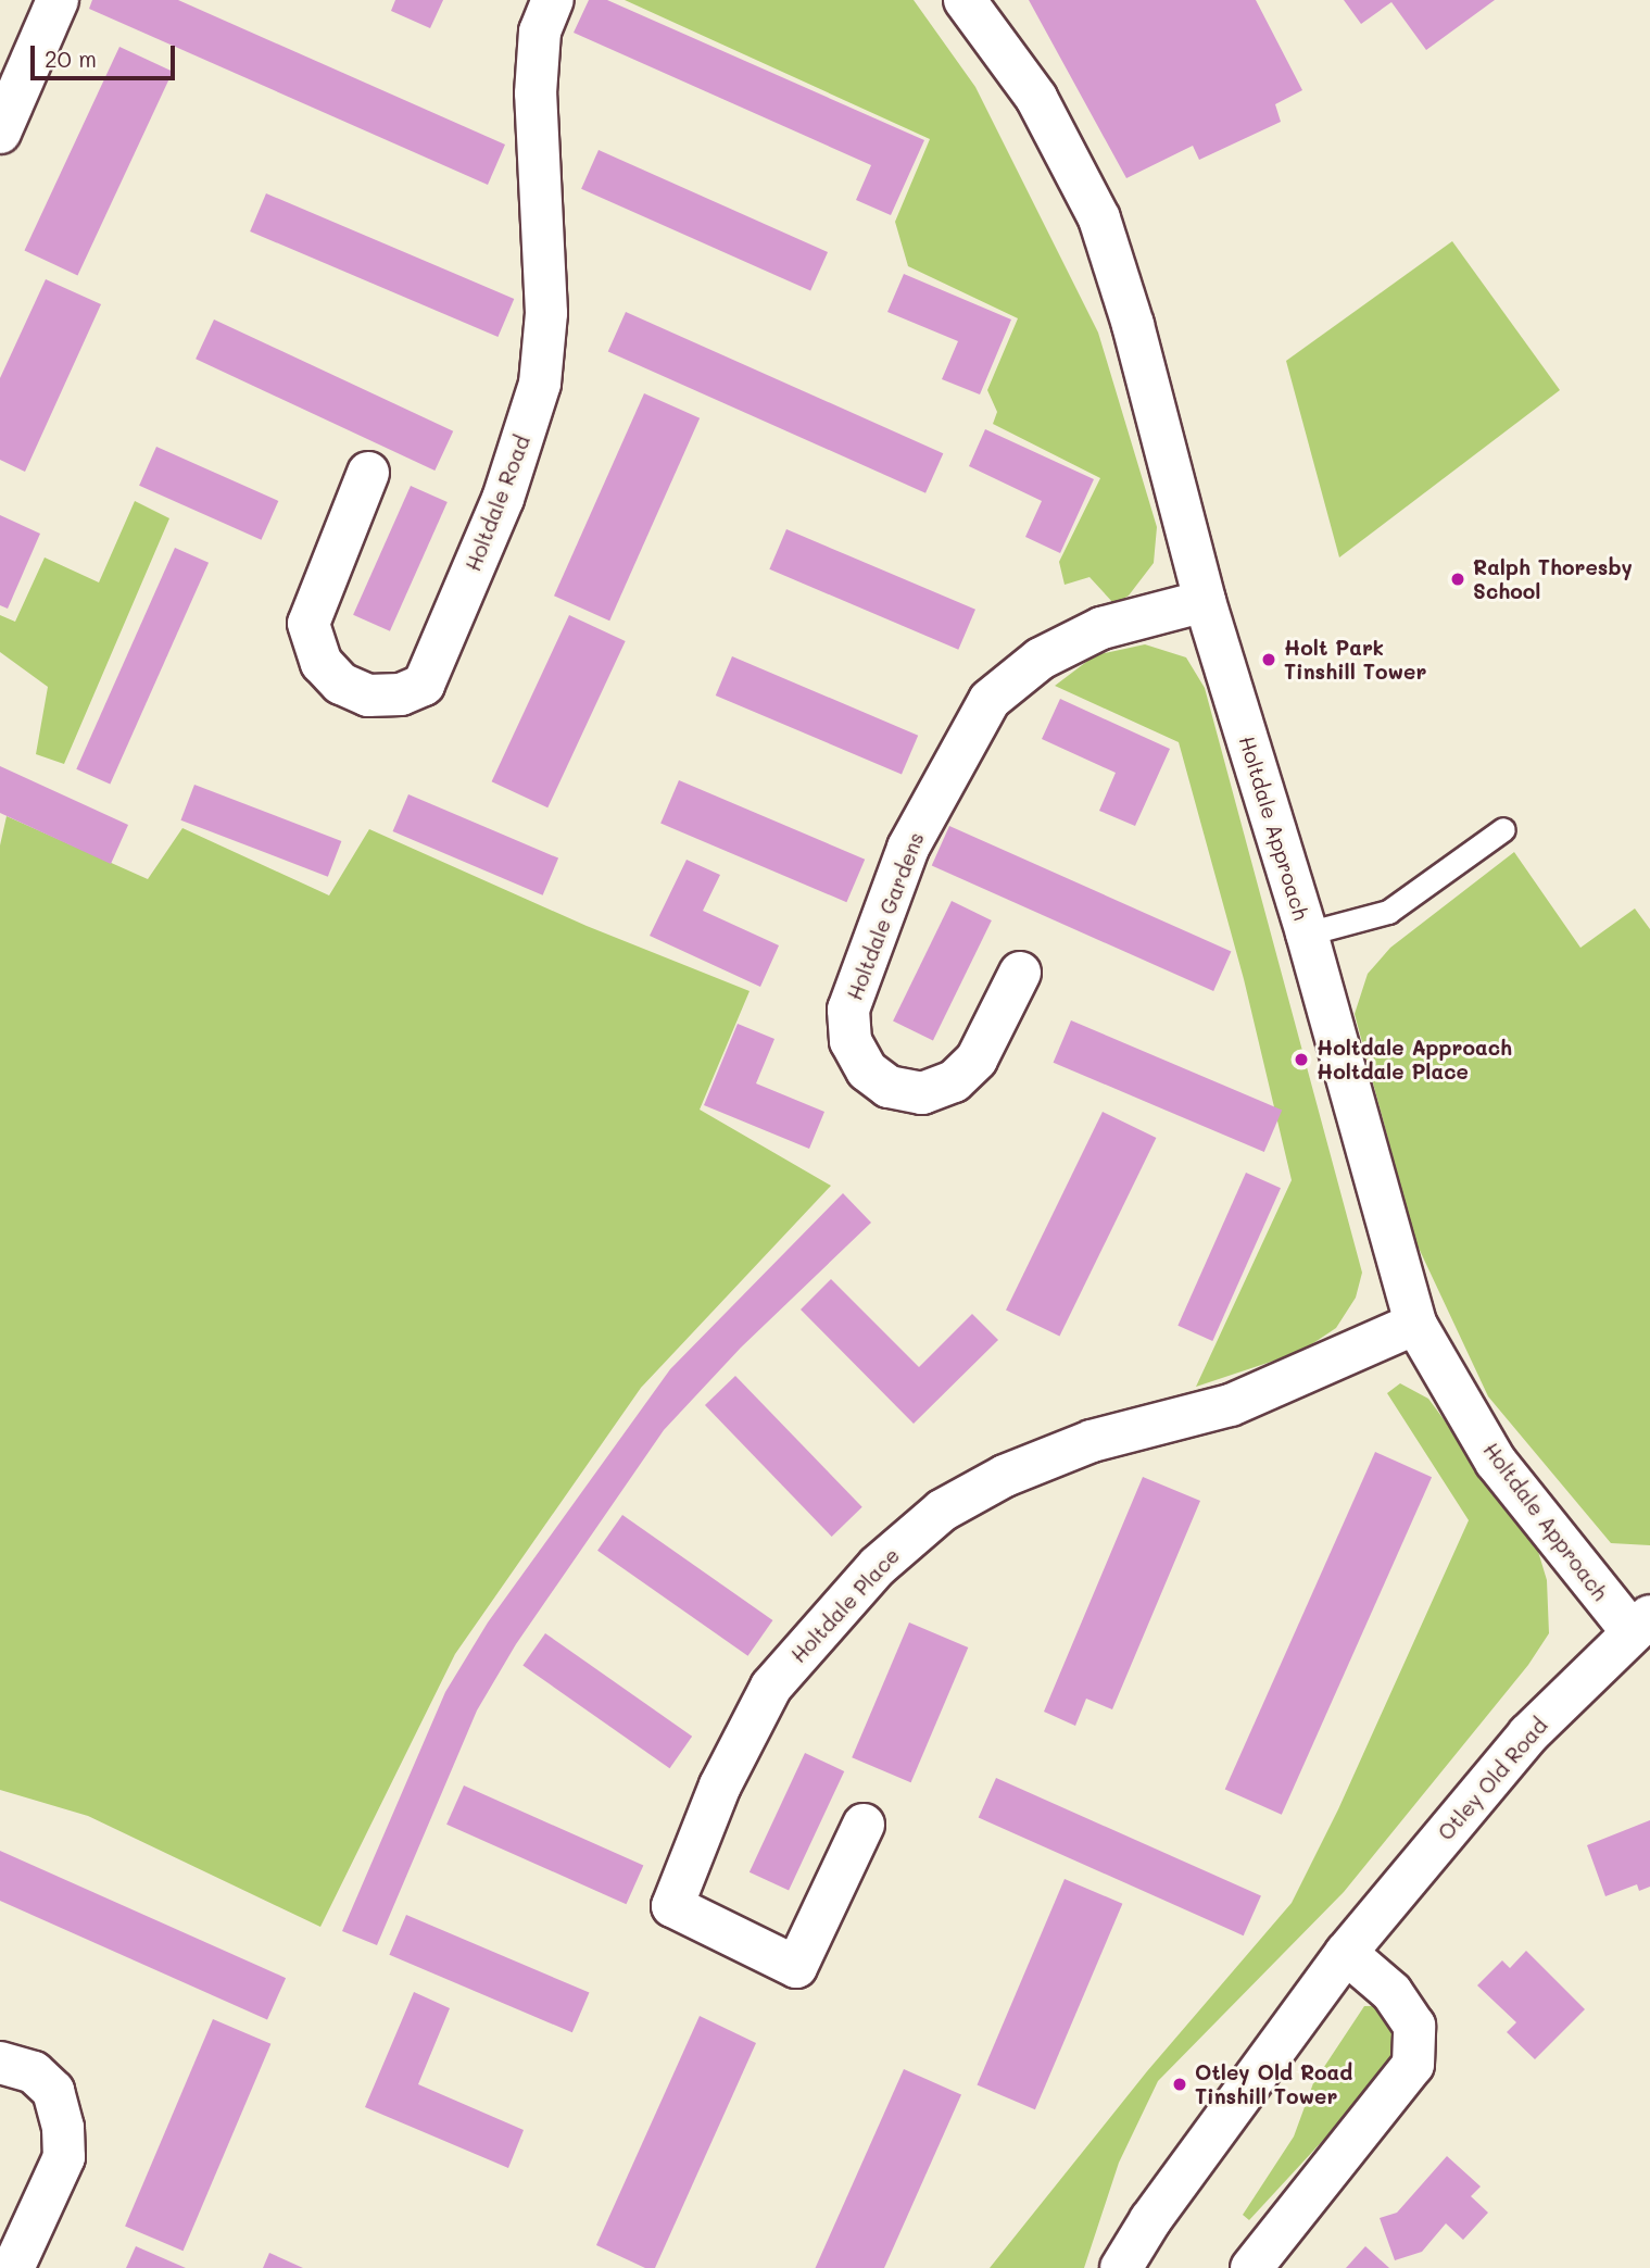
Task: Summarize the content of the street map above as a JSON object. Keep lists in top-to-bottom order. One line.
{"streets":{"street":["Holtdale Road","Holtdale Approach","Holtdale Gardens","Holtdale Place","Otley Old Road"]},"crossings":[["Holtdale Approach","Holtdale Gardens"],["Holtdale Approach","Holtdale Place"],["Holtdale Approach","Otley Old Road"]],"places":["Ralph Thoresby School","Holt Park Tinshill Tower","Holtdale Approach Holtdale Place","Otley Old Road Tinshill Tower"],"scale_bar":"20 m"}
